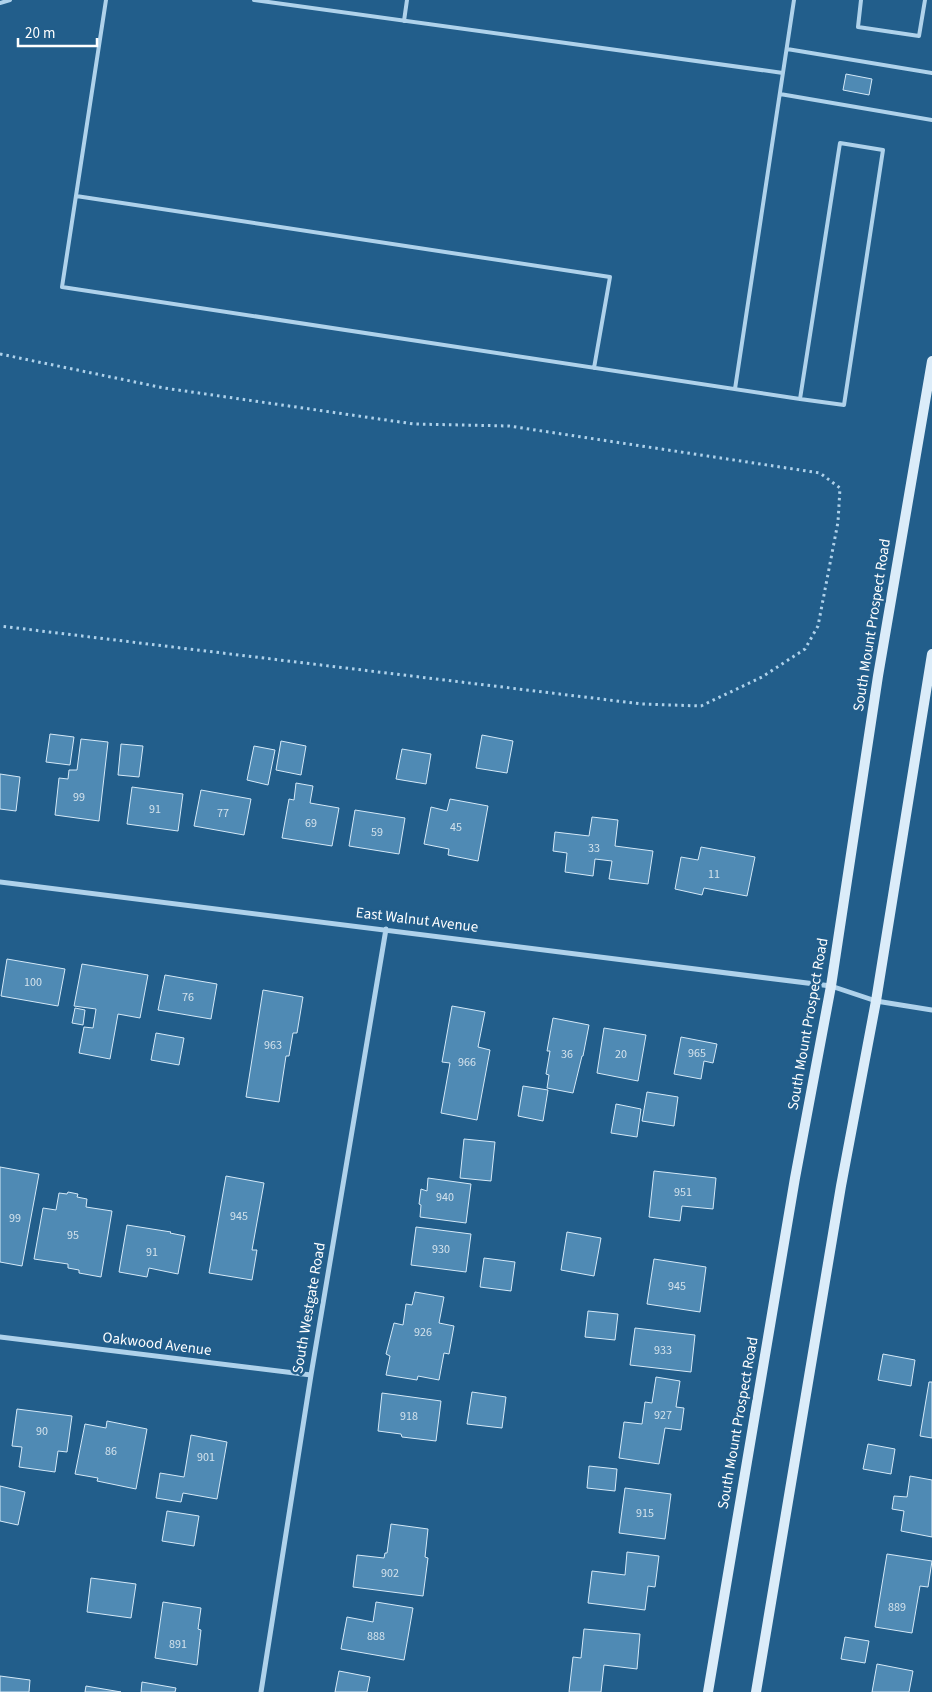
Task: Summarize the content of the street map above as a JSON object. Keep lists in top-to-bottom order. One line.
{"streets":{"main road":["South Mount Prospect Road"],"street":["East Walnut Avenue","South Westgate Road","Oakwood Avenue"]},"crossings":[["South Mount Prospect Road","East Walnut Avenue"],["East Walnut Avenue","South Westgate Road"],["South Westgate Road","Oakwood Avenue"]],"house_numbers":["99","91","77","69","45","59","33","11","100","76","963","965","36","20","966","951","940","945","99","95","930","91","945","926","933","927","918","90","86","901","915","902","889","888","891"],"scale_bar":"20 m"}
